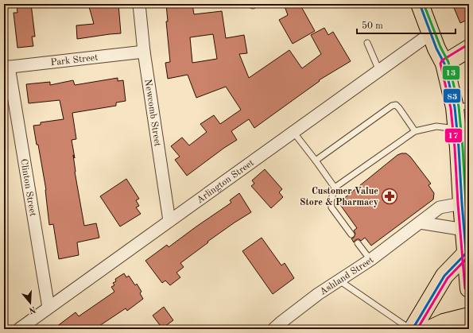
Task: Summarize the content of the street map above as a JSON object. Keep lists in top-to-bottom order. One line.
{"streets":{"street":["Park Street","Newcomb Street","Arlington Street","Clinton Street","Ashland Street"]},"crossings":[["Park Street","Newcomb Street"],["Park Street","Clinton Street"],["Newcomb Street","Arlington Street"],["Arlington Street","Clinton Street"]],"places":{"pharmacy":["Customer Value Store & Pharmacy"]},"lines":["transit line 83","transit line 13","transit line 17"],"scale_bar":"50 m","north":"bottom"}
